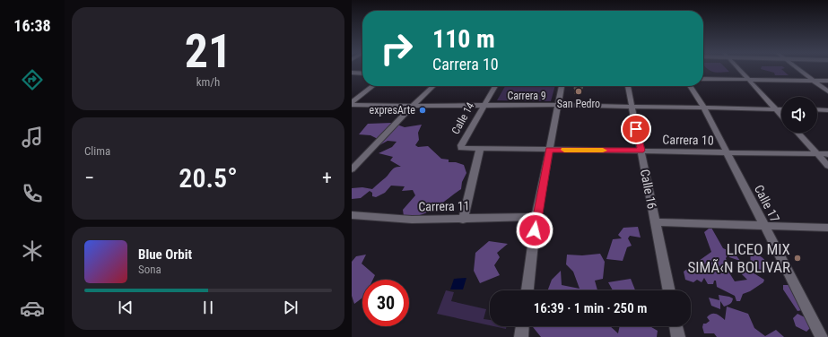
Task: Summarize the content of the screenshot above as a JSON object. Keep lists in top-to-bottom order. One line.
{"streets":{"street":["Carrera 9","Calle 14","Carrera 10","Calle 16","Calle 17","Carrera 11"]},"crossings":[["Carrera 9","Calle 14"],["Carrera 9","Calle 16"],["Carrera 9","Calle 17"],["Calle 14","Carrera 10"],["Carrera 10","Calle 16"],["Carrera 10","Calle 17"]],"places":["San Pedro","expresArte","LICEO MIX SIMÃ‹N BOLIVAR"],"page":{"tabs":"16:38","tile":[["21","km/h"],"Clima"],"turn":["110 m","Carrera 10"],"heat":["−","20.5°","+"],"song":["Blue Orbit","Sona"],"limit":"30","trip":"16:39 · 1 min · 250 m"}}
